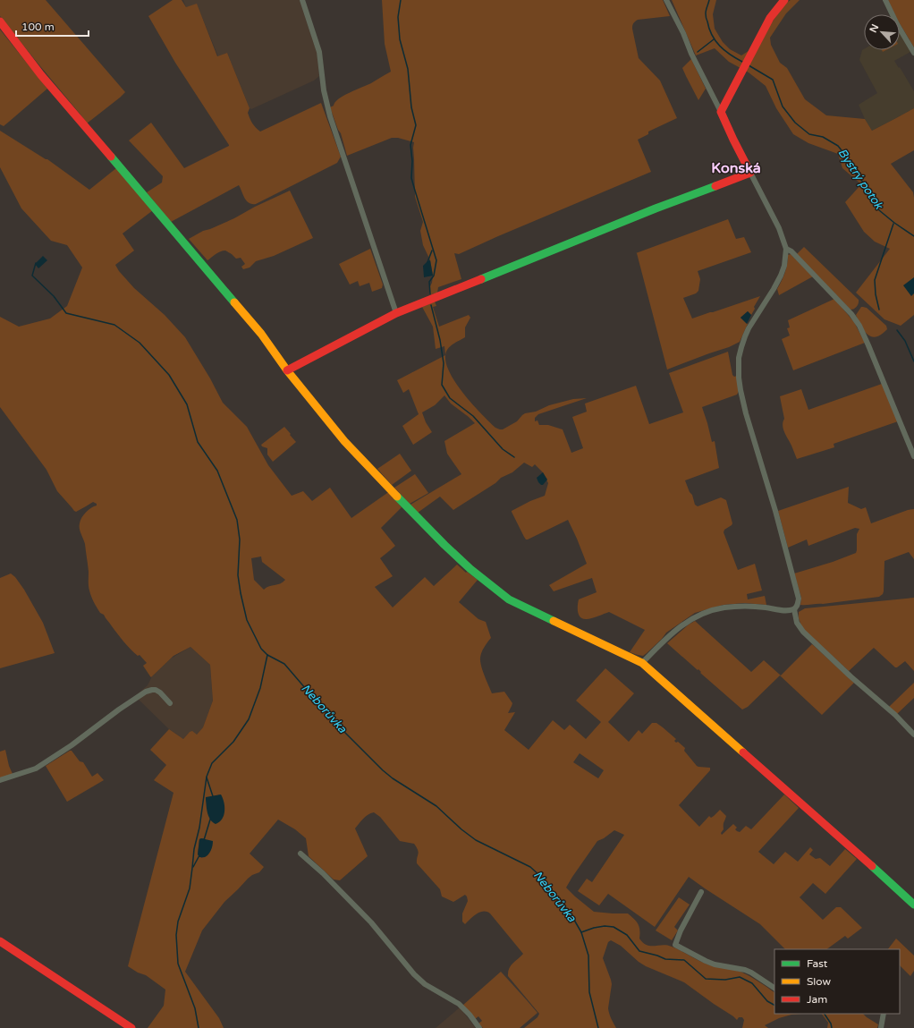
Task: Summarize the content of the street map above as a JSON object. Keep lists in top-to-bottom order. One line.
{"districts":["Konská"],"water":["Bystrý potok","Neborůvka"],"legend":["Fast","Slow","Jam"],"scale_bar":"100 m","north":"top left"}
